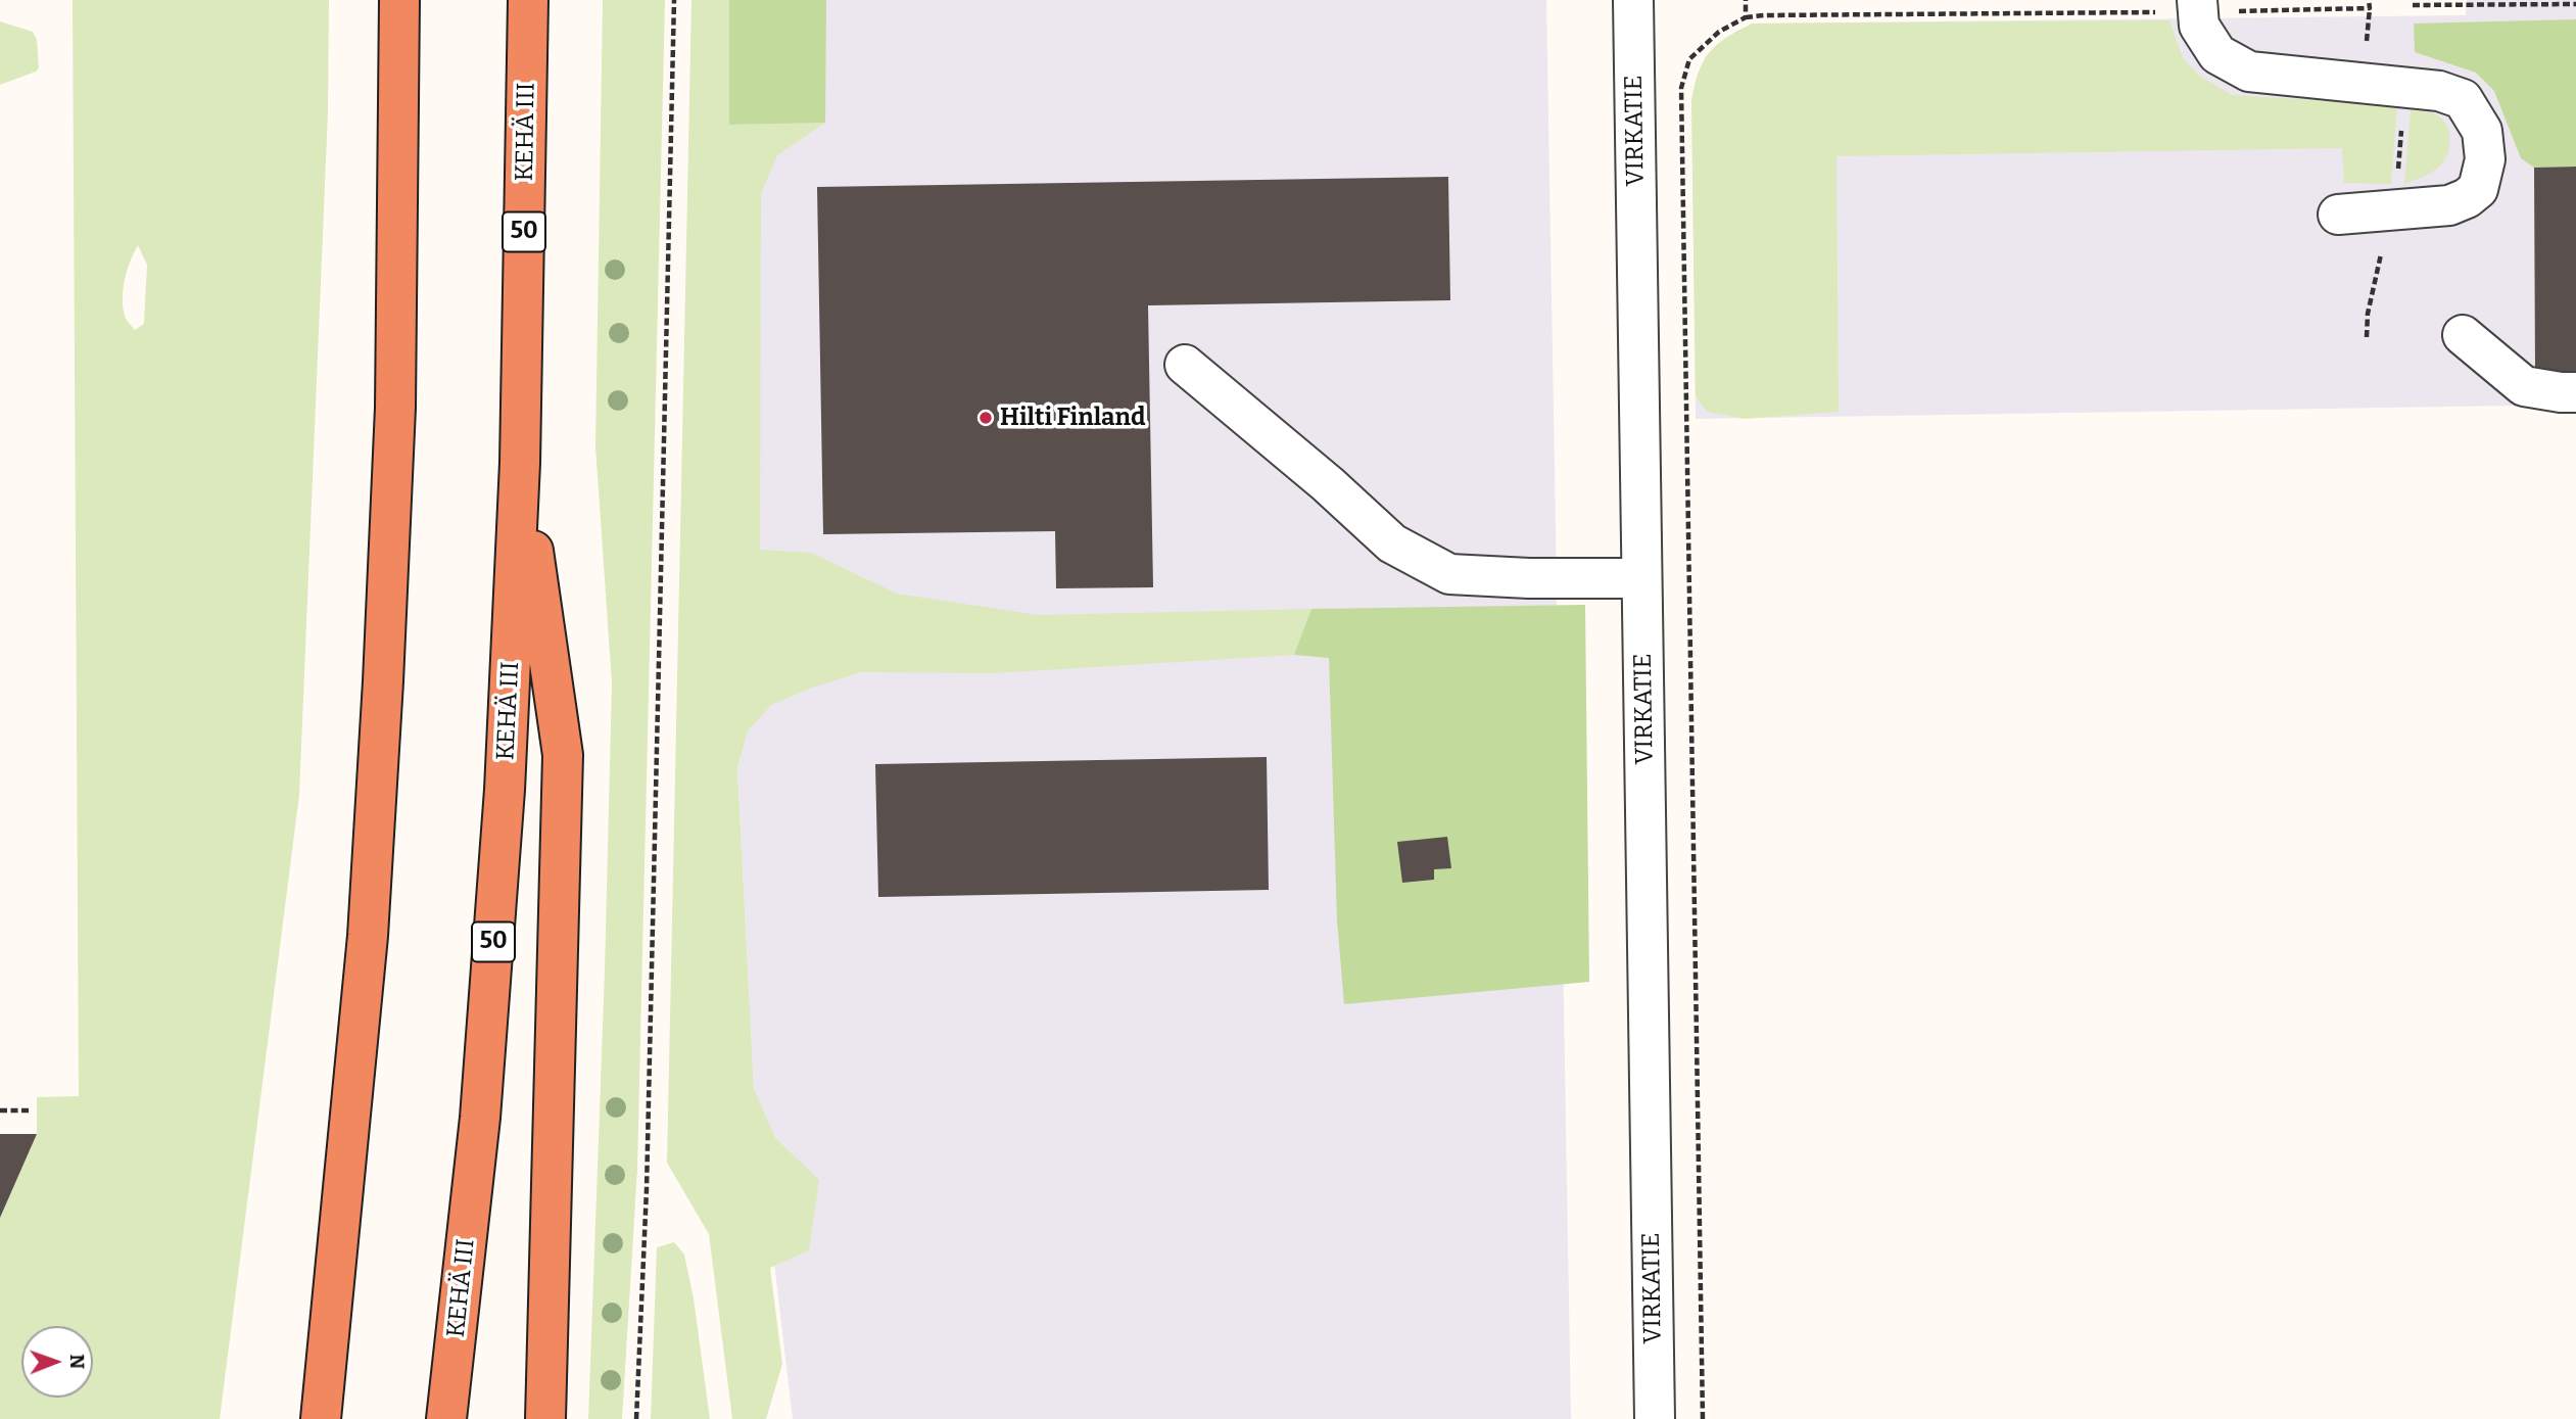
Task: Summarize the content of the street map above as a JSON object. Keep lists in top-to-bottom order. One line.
{"streets":{"highway":["KEHÄ III","50"],"street":["VIRKATIE"]},"places":["Hilti Finland"],"north":"right"}
